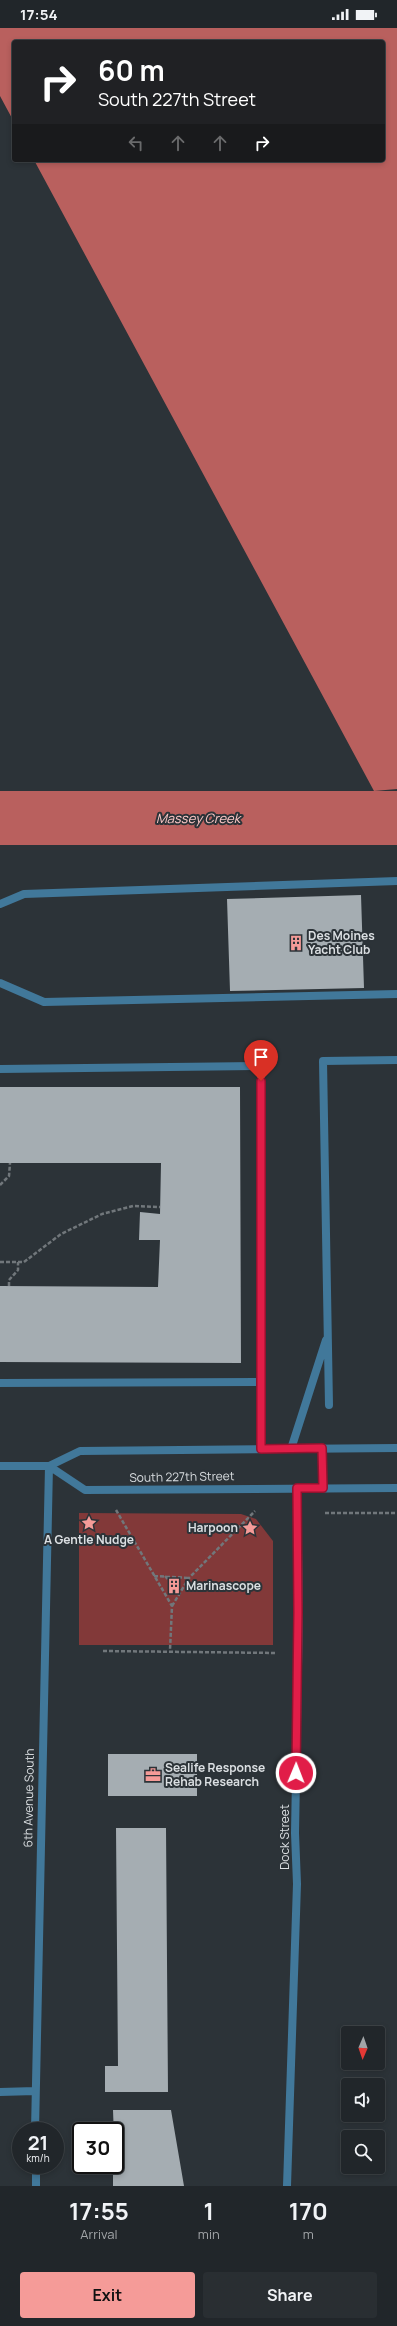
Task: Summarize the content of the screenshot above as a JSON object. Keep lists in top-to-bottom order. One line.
{"streets":{"street":["South 227th Street","6th Avenue South","Dock Street"]},"crossings":[["South 227th Street","6th Avenue South"],["South 227th Street","Dock Street"]],"water":["Massey Creek"],"places":{"building":["Des Moines Yacht Club","Marinascope"],"place":["A Gentle Nudge","Harpoon"],"office":["Sealife Response Rehab Research"]},"north":"bottom","page":{"status":"17:54","turn":["60 m","South 227th Street"],"speed":"21 km/h","limit":"30","eta":["17:55","Arrival","1","min","170","m"],"buttons":["Exit","Share"]}}
